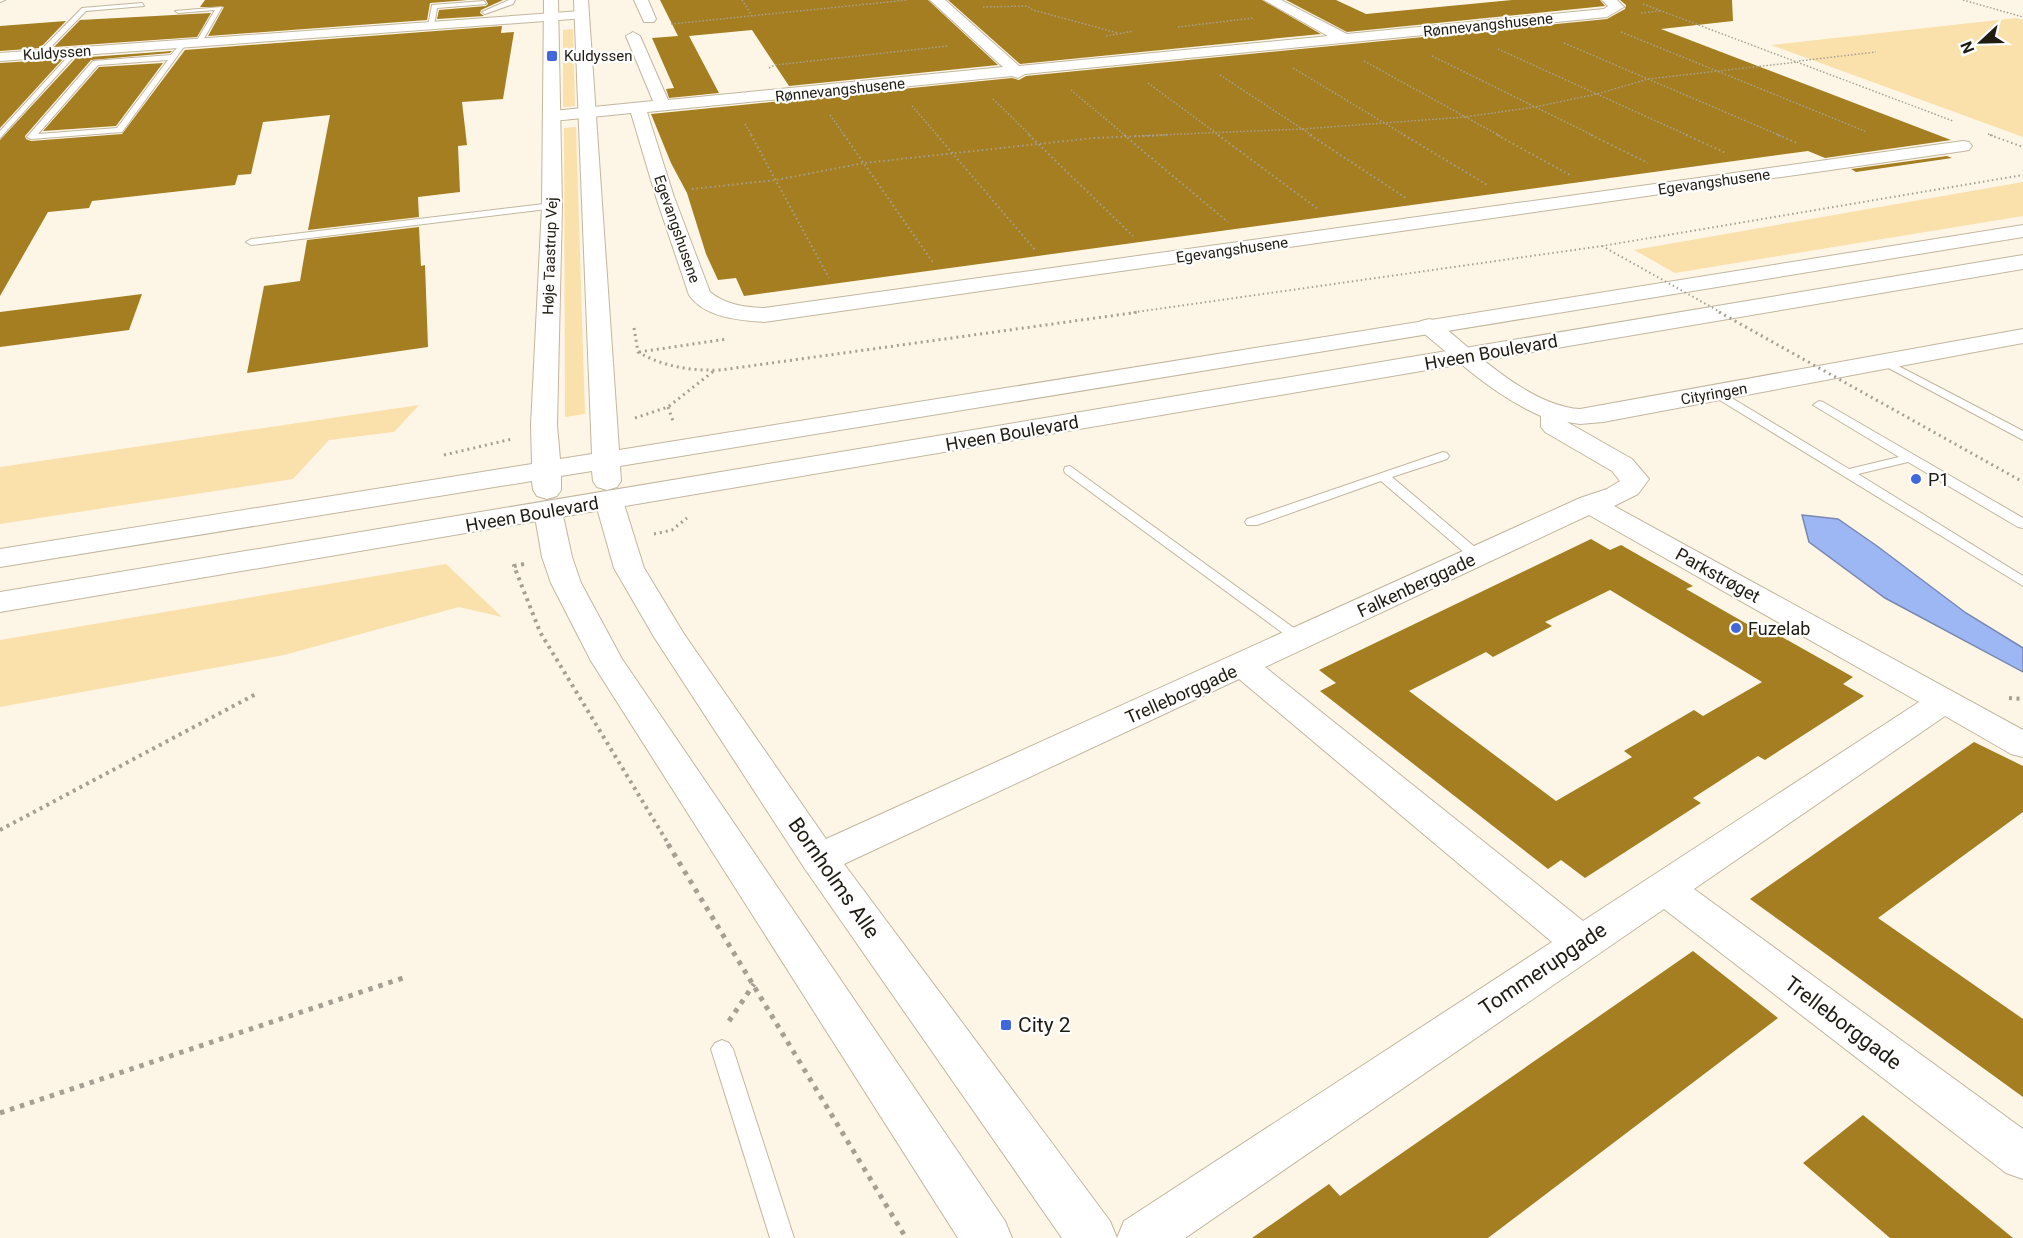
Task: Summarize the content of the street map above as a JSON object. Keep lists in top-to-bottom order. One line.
{"streets":{"street":["Rønnevangshusene","Kuldyssen","Egevangshusene","Høje Taastrup Vej","Hveen Boulevard","Cityringen","Parkstrøget","Falkenberggade","Trelleborggade","Bornholms Alle","Tommerupgade"]},"crossings":[["Rønnevangshusene","Egevangshusene"],["Rønnevangshusene","Høje Taastrup Vej"],["Kuldyssen","Høje Taastrup Vej"],["Høje Taastrup Vej","Hveen Boulevard"],["Hveen Boulevard","Cityringen"],["Hveen Boulevard","Bornholms Alle"],["Parkstrøget","Falkenberggade"],["Parkstrøget","Tommerupgade"],["Falkenberggade","Trelleborggade"],["Trelleborggade","Bornholms Alle"],["Trelleborggade","Tommerupgade"]],"places":{"transit":["Kuldyssen","City 2"],"other":["P1","Fuzelab"]},"north":"left"}
